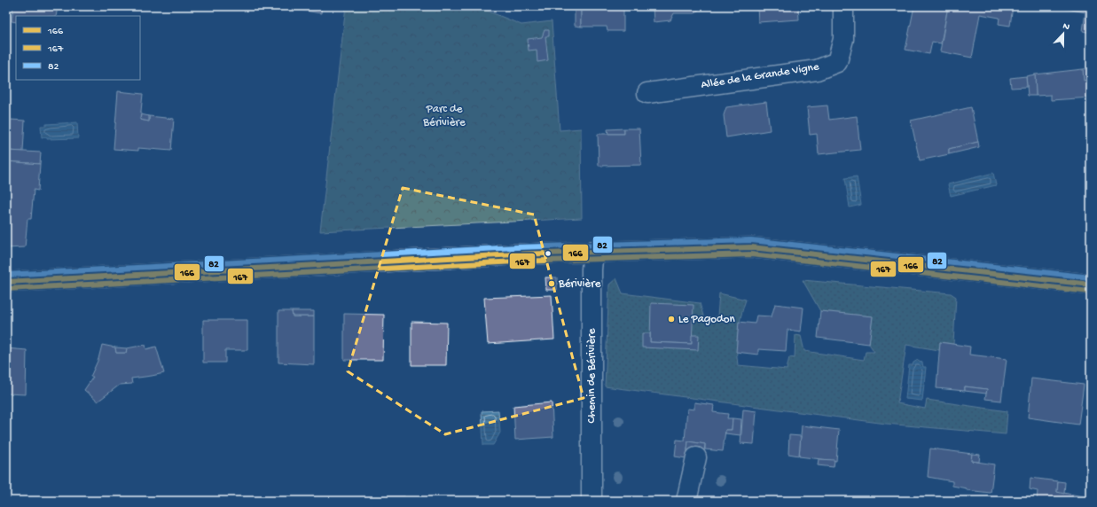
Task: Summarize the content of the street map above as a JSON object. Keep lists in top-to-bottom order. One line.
{"streets":{"street":["Allée de la Grande Vigne","Chemin de Bérivière"]},"parks":["Parc de Bérivière"],"places":["Bérivière","Le Pagodon"],"lines":["transit line 82","transit line 166","transit line 167"],"legend":["166","167","82"],"north":"top"}
